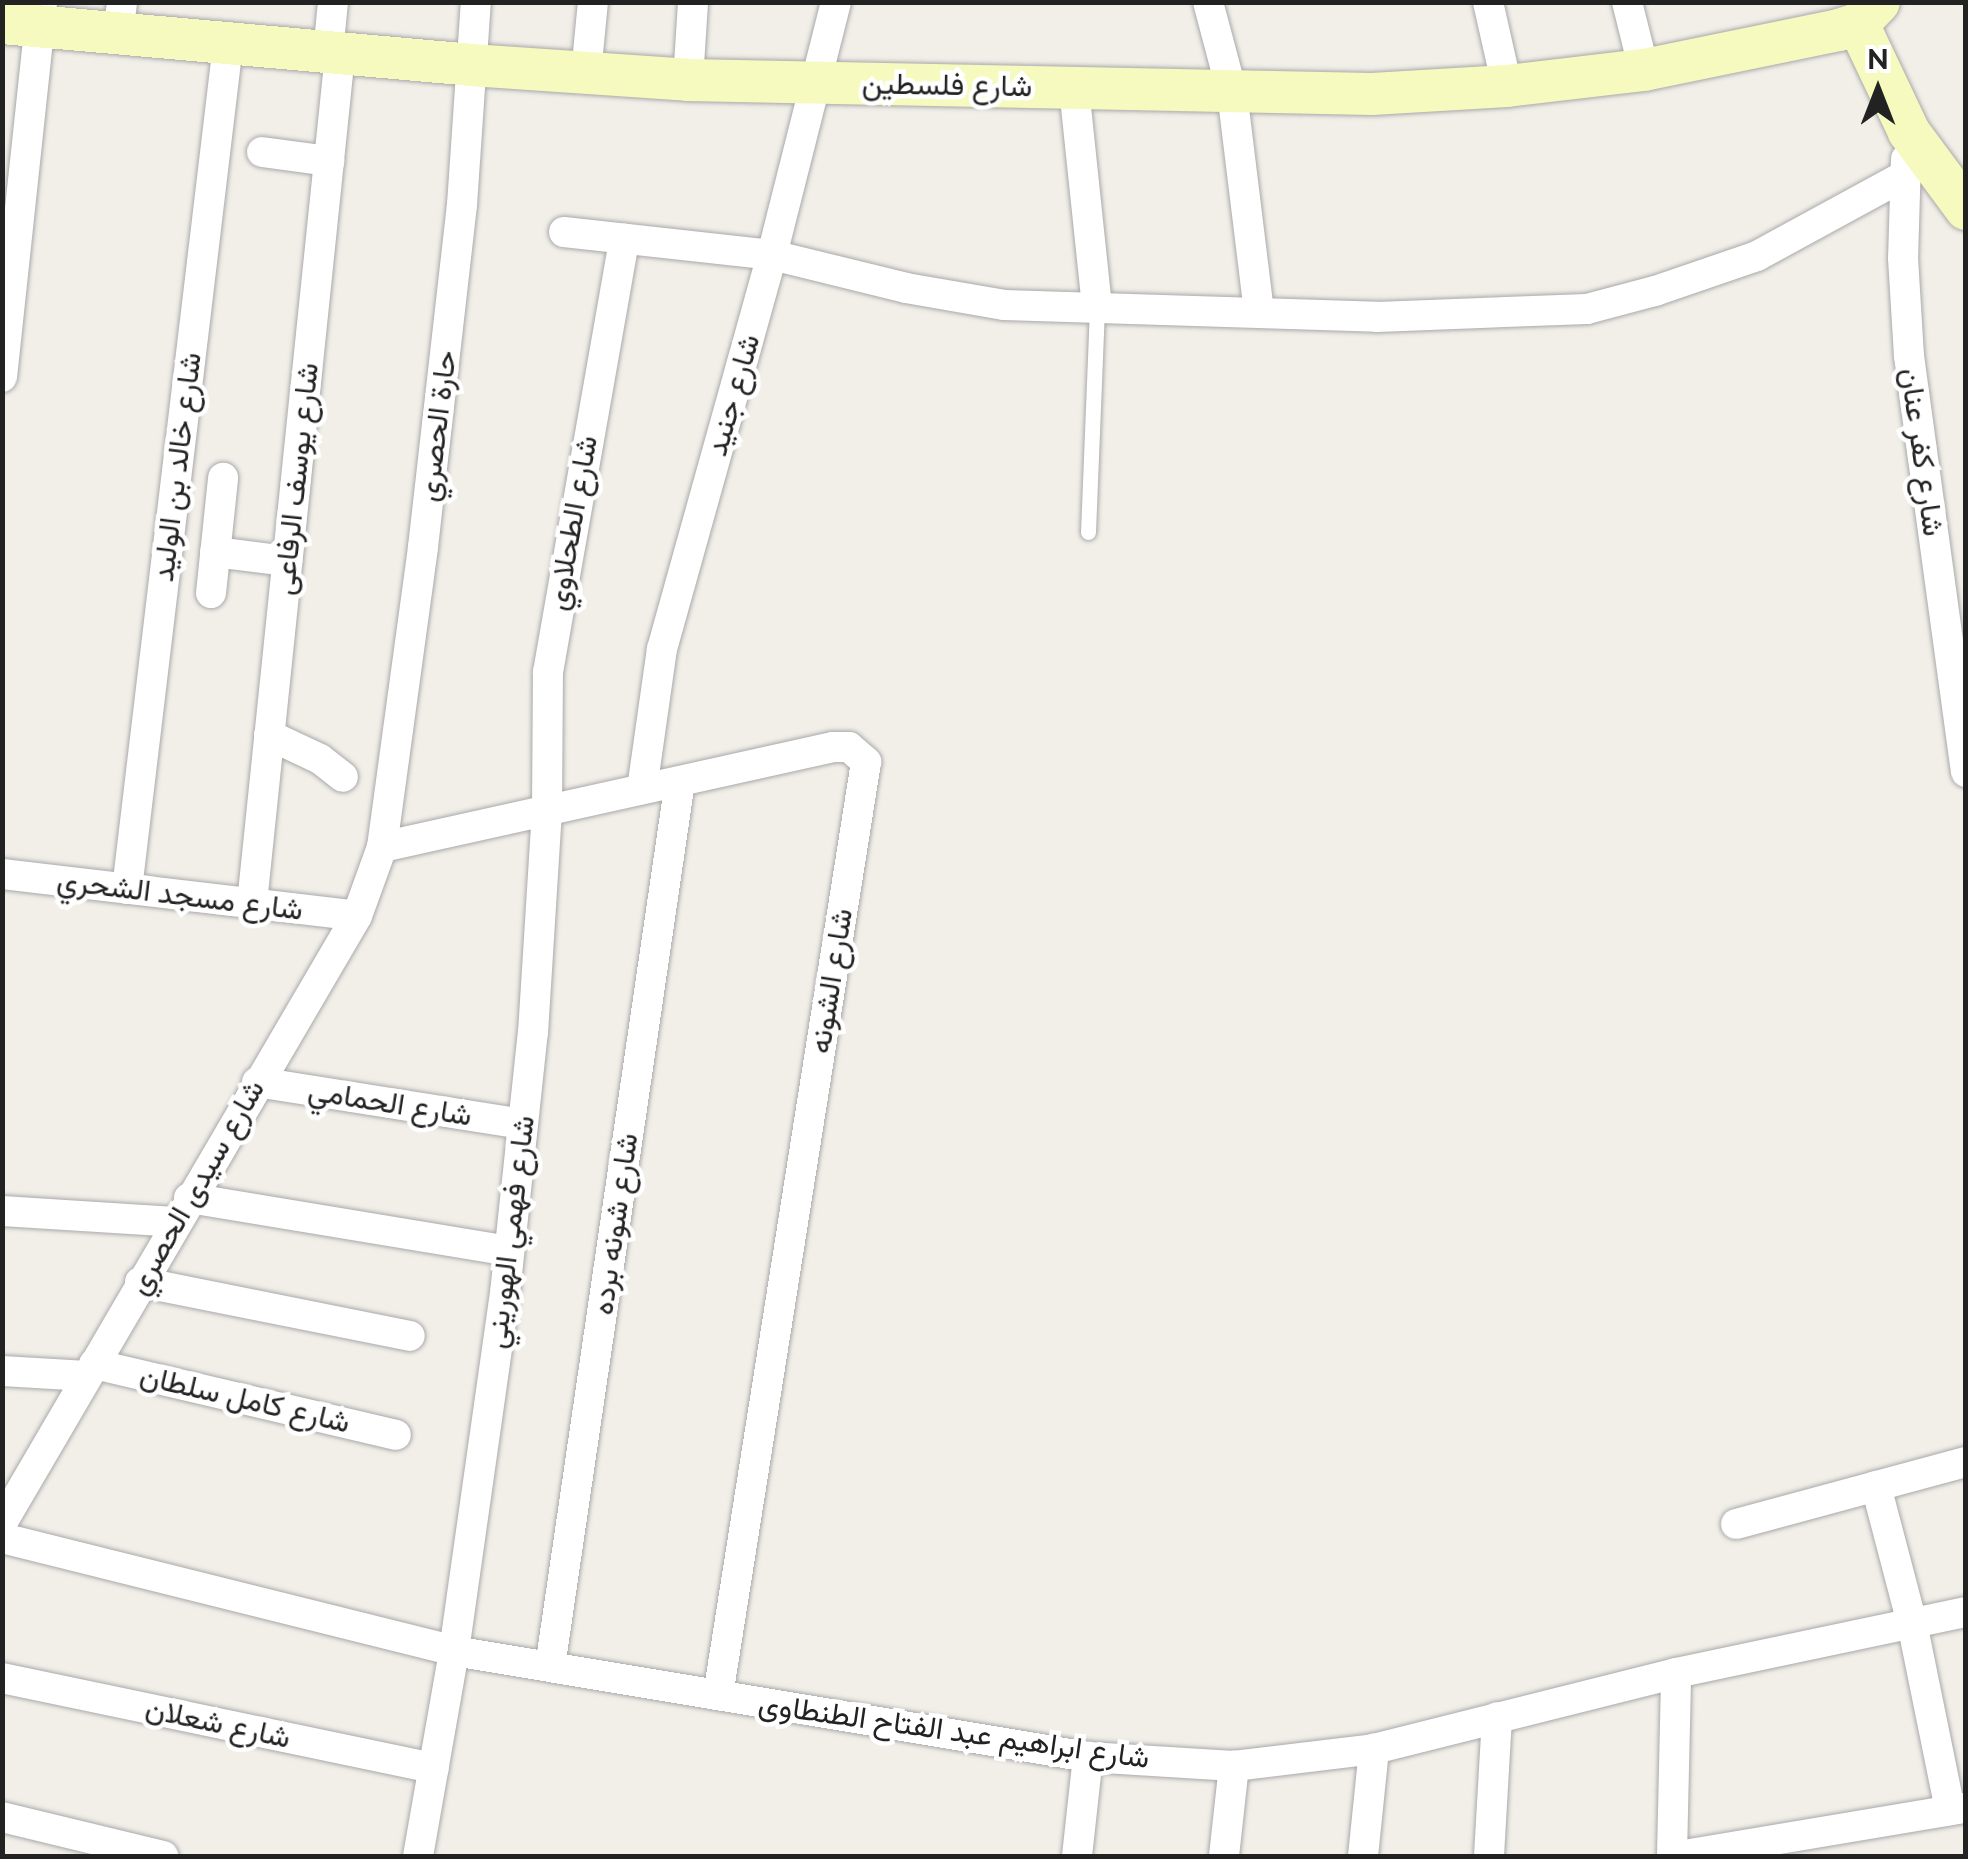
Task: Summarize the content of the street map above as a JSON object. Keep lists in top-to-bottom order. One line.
{"streets":{"street":["شارع فلسطين","شارع جنيد","حارة الحصري","شارع كفر عنان","شارع خالد بن الوليد","شارع يوسف الرفاعى","شارع الطحلاوي","شارع مسجد الشحري","شارع الشونه","شارع الحمامي","شارع سيدى الحصري","شارع شونه برده","شارع فهمي الهوريني","شارع كامل سلطان","شارع شعلان","شارع ابراهيم عبد الفتاح الطنطاوى"]},"crossings":[["شارع فلسطين","شارع جنيد"],["شارع فلسطين","حارة الحصري"],["شارع فلسطين","شارع خالد بن الوليد"],["شارع فلسطين","شارع يوسف الرفاعى"],["شارع جنيد","شارع الشونه"],["حارة الحصري","شارع الشونه"],["حارة الحصري","شارع سيدى الحصري"],["شارع خالد بن الوليد","شارع مسجد الشحري"],["شارع يوسف الرفاعى","شارع مسجد الشحري"],["شارع الطحلاوي","شارع الشونه"],["شارع الطحلاوي","شارع فهمي الهوريني"],["شارع مسجد الشحري","شارع سيدى الحصري"],["شارع الشونه","شارع سيدى الحصري"],["شارع الشونه","شارع شونه برده"],["شارع الشونه","شارع فهمي الهوريني"],["شارع الشونه","شارع ابراهيم عبد الفتاح الطنطاوى"],["شارع الحمامي","شارع سيدى الحصري"],["شارع الحمامي","شارع فهمي الهوريني"],["شارع سيدى الحصري","شارع كامل سلطان"],["شارع شونه برده","شارع ابراهيم عبد الفتاح الطنطاوى"],["شارع فهمي الهوريني","شارع شعلان"],["شارع فهمي الهوريني","شارع ابراهيم عبد الفتاح الطنطاوى"]],"north":"top"}
